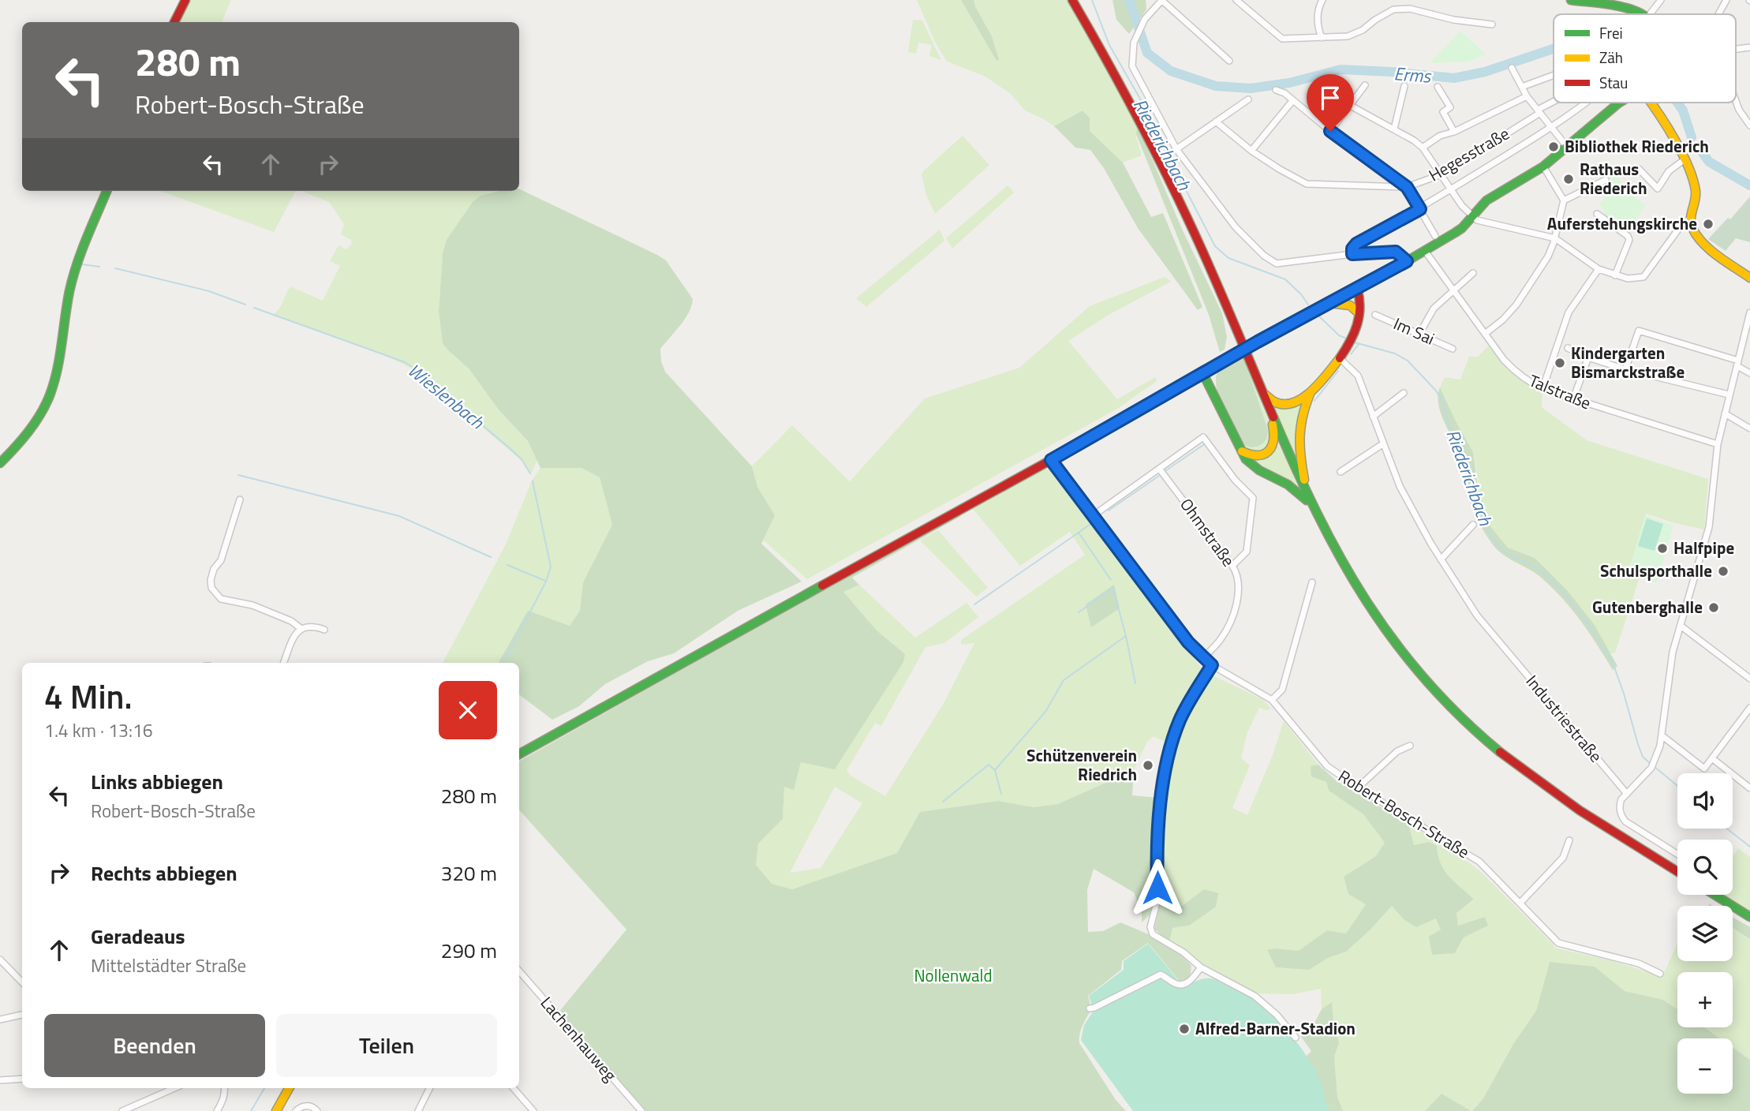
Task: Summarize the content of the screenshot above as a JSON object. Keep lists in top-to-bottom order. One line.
{"streets":{"street":["Hegesstraße","Im Sai","Talstraße","Ohmstraße","Industriestraße","Robert-Bosch-Straße","Lachenhauweg"]},"crossings":[["Ohmstraße","Robert-Bosch-Straße"]],"water":["Erms","Riederichbach","Wieslenbach"],"parks":["Nollenwald"],"places":["Bibliothek Riederich","Rathaus Riederich","Auferstehungskirche","Kindergarten Bismarckstraße","Halfpipe","Schulsporthalle","Gutenberghalle","Schützenverein Riedrich","Alfred-Barner-Stadion"],"legend":["Frei","Zäh","Stau"],"page":{"turn":["280 m","Robert-Bosch-Straße"],"heading":["4 Min.","1.4 km · 13:16"],"list":[{"name":"Links abbiegen","note":"Robert-Bosch-Straße","value":"280 m"},{"name":"Rechts abbiegen","value":"320 m"},{"name":"Geradeaus","note":"Mittelstädter Straße","value":"290 m"}],"map_buttons":["+","−"],"buttons":["Beenden","Teilen"]}}
